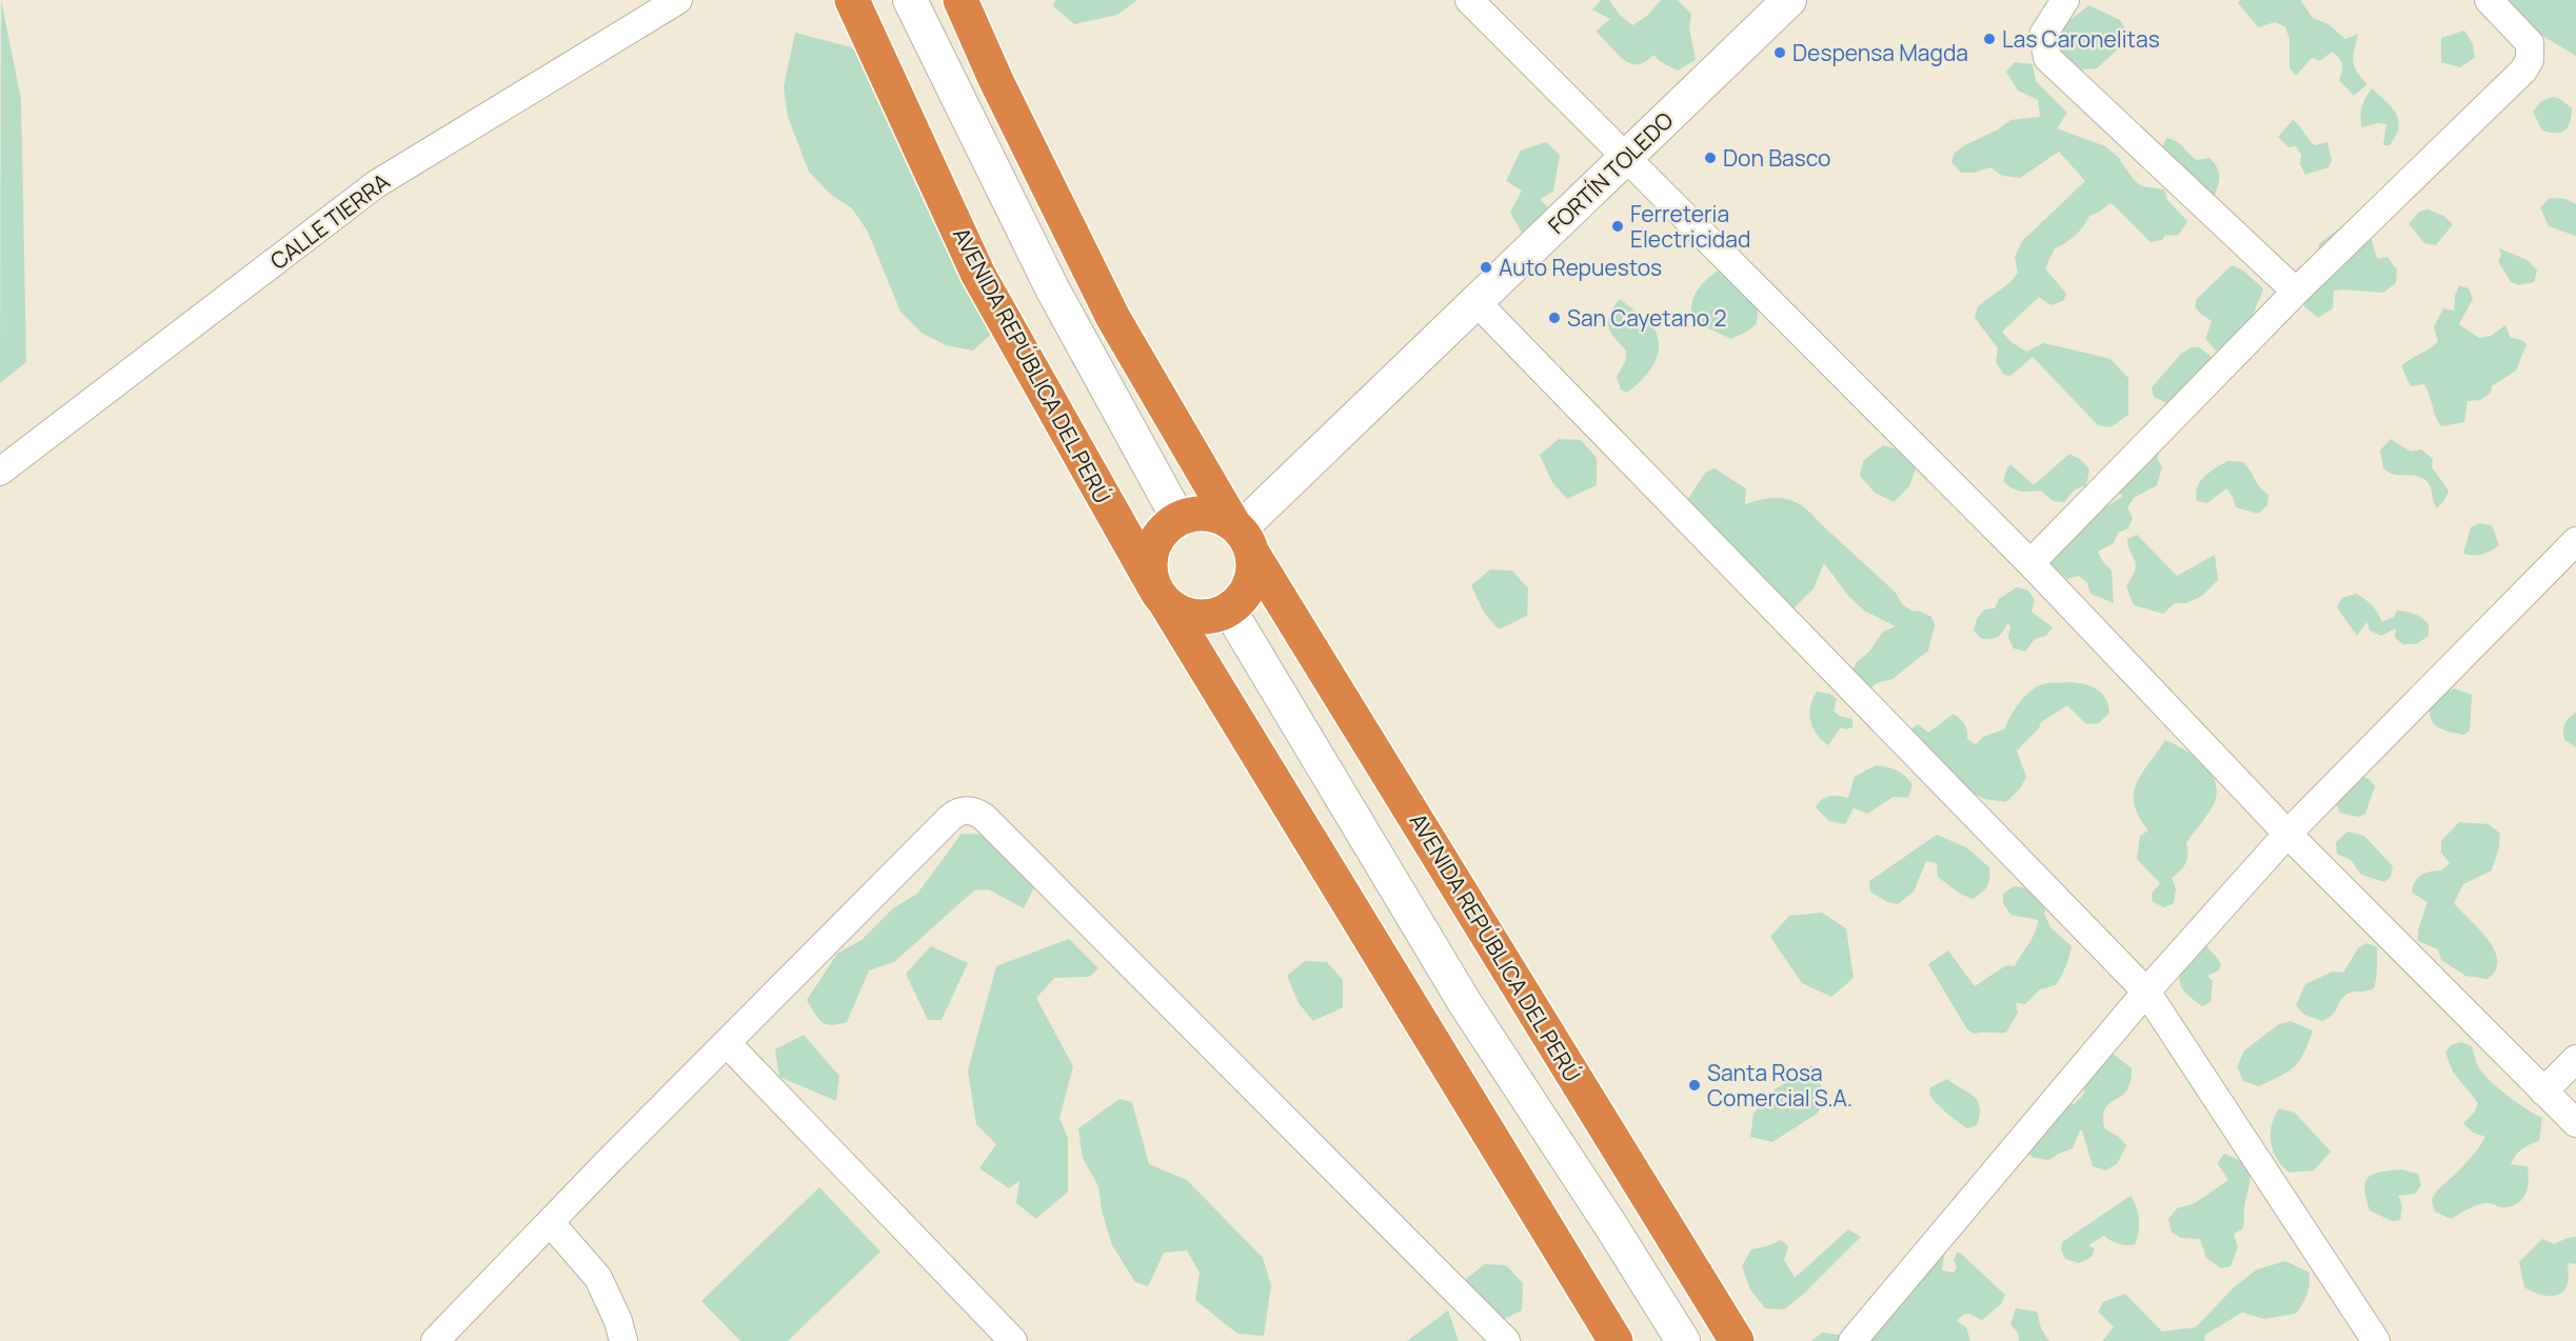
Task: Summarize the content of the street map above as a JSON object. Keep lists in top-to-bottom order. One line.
{"streets":{"highway":["AVENIDA REPÚBLICA DEL PERÚ"],"street":["FORTÍN TOLEDO","CALLE TIERRA"]},"crossings":[["FORTÍN TOLEDO","AVENIDA REPÚBLICA DEL PERÚ"]],"places":["Las Caronelitas","Despensa Magda","Don Basco","Ferreteria Electricidad","Auto Repuestos","San Cayetano 2","Santa Rosa Comercial S.A."]}
